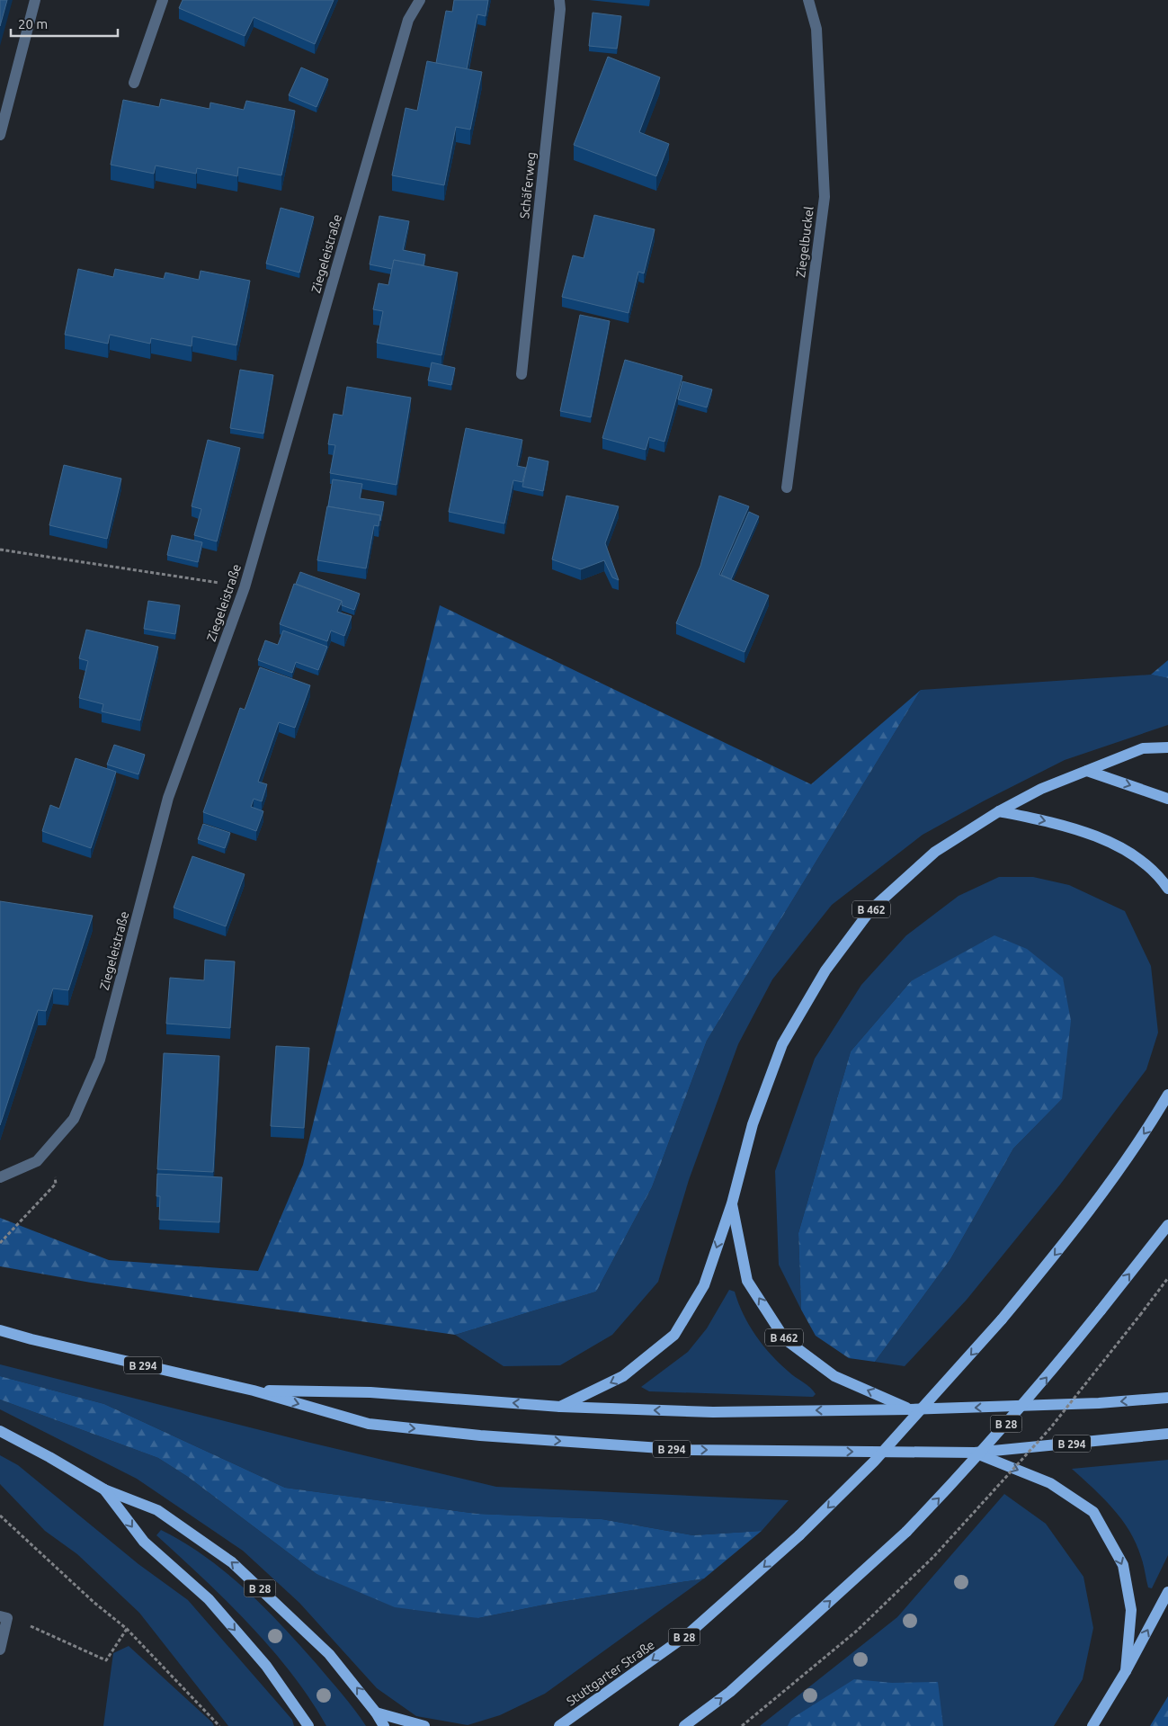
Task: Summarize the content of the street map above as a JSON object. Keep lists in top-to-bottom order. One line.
{"streets":{"main road":["B 462","B 294","B 28","Stuttgarter Straße"],"street":["Schäferweg","Ziegelbuckel","Ziegeleistraße"]},"crossings":[["B 462","B 294"]],"scale_bar":"20 m"}
